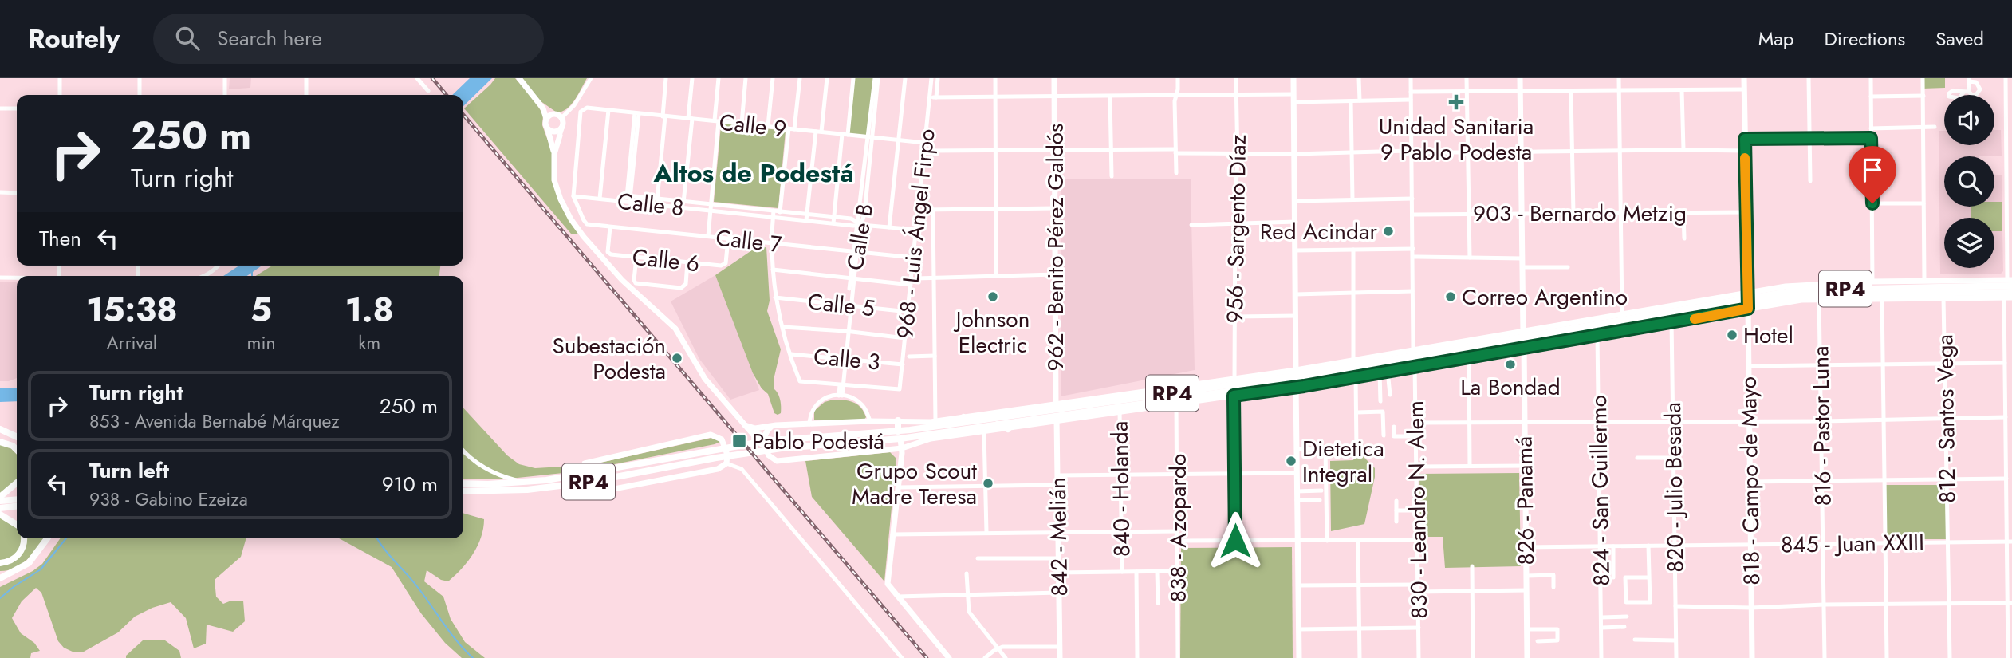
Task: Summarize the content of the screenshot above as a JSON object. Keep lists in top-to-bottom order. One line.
{"streets":{"main road":["RP4"],"street":["Calle 9","Calle 8","903 - Bernardo Metzig","956 - Sargento Díaz","968 - Luis Ángel Firpo","Calle B","Calle 7","962 - Benito Pérez Galdós","Calle 6","Calle 5","Calle 3","812 - Santos Vega","816 - Pastor Luna","818 - Campo de Mayo","820 - Julio Besada","840 - Holanda","824 - San Guillermo","826 - Panamá","830 - Leandro N. Alem","838 - Azopardo","842 - Melián","845 - Juan XXIII"]},"crossings":[["Calle 9","Calle 8"],["Calle 9","968 - Luis Ángel Firpo"],["Calle 9","Calle B"],["Calle 9","Calle 7"],["Calle 8","968 - Luis Ángel Firpo"],["Calle 8","Calle B"],["Calle 8","Calle 7"],["903 - Bernardo Metzig","818 - Campo de Mayo"],["903 - Bernardo Metzig","826 - Panamá"],["968 - Luis Ángel Firpo","Calle B"],["968 - Luis Ángel Firpo","Calle 7"],["968 - Luis Ángel Firpo","Calle 5"],["968 - Luis Ángel Firpo","Calle 3"],["Calle B","Calle 7"],["Calle B","Calle 5"],["Calle B","Calle 3"],["Calle 7","Calle 6"],["962 - Benito Pérez Galdós","RP4"],["962 - Benito Pérez Galdós","842 - Melián"],["RP4","812 - Santos Vega"],["RP4","816 - Pastor Luna"],["RP4","818 - Campo de Mayo"],["RP4","820 - Julio Besada"],["RP4","840 - Holanda"],["RP4","824 - San Guillermo"],["RP4","826 - Panamá"],["RP4","830 - Leandro N. Alem"],["RP4","838 - Azopardo"],["RP4","842 - Melián"],["812 - Santos Vega","845 - Juan XXIII"],["816 - Pastor Luna","845 - Juan XXIII"],["818 - Campo de Mayo","845 - Juan XXIII"],["820 - Julio Besada","845 - Juan XXIII"],["824 - San Guillermo","845 - Juan XXIII"],["826 - Panamá","845 - Juan XXIII"]],"districts":["Altos de Podestá"],"places":{"health":["Unidad Sanitaria 9 Pablo Podesta"],"other":["Red Acindar","Johnson Electric","Correo Argentino","Hotel","Subestación Podesta","La Bondad","Dietetica Integral","Grupo Scout Madre Teresa"],"transit":["Pablo Podestá"]},"page":{"header":"Routely","search":"Search here","nav":["Map","Directions","Saved"],"turn":["250 m","Turn right"],"then":"Then","eta":["15:38","Arrival","5","min","1.8","km"],"list":[{"name":"Turn right","note":"853 - Avenida Bernabé Márquez","value":"250 m"},{"name":"Turn left","note":"938 - Gabino Ezeiza","value":"910 m"}]}}
